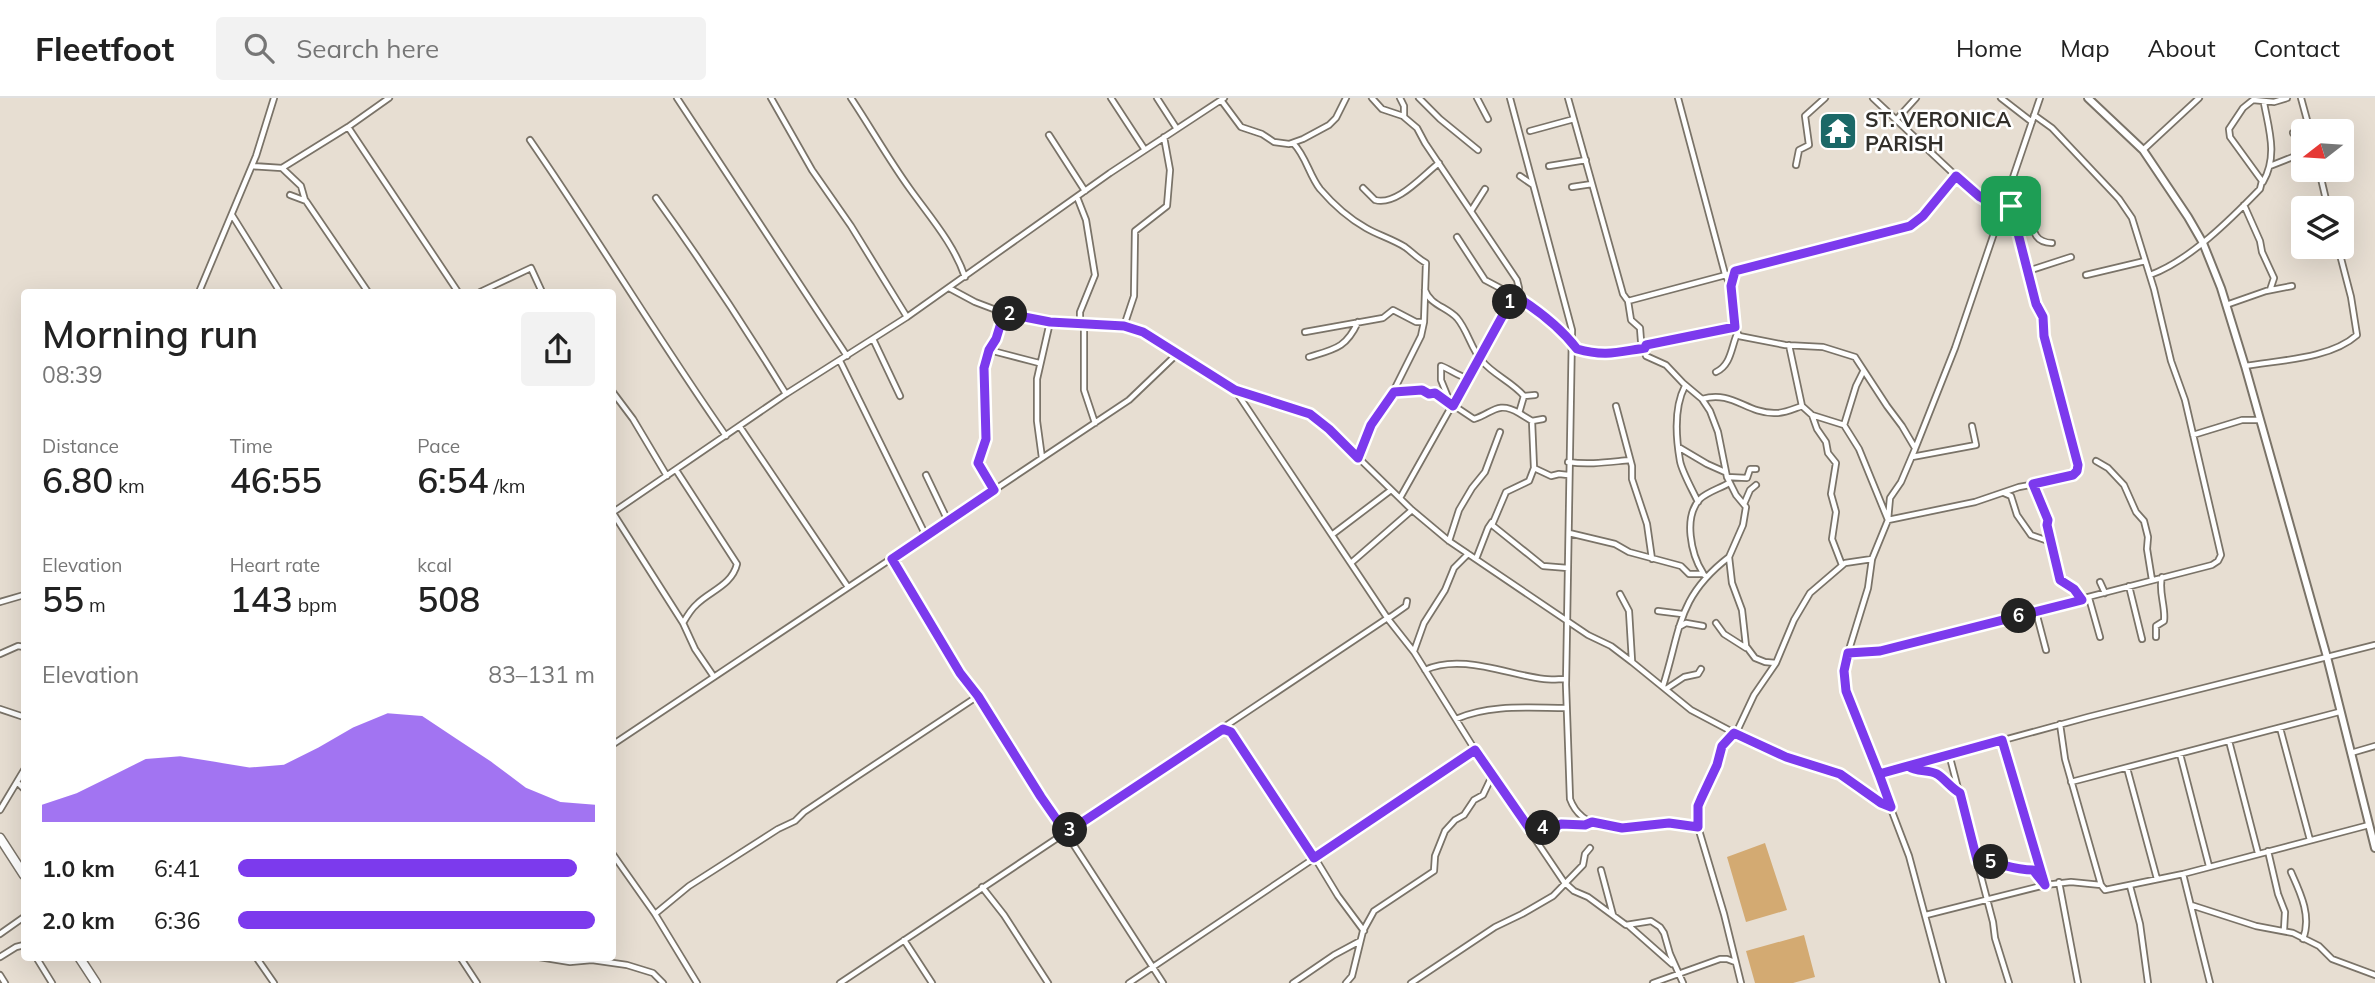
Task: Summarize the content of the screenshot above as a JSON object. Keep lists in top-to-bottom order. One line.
{"places":{"temple":["ST. VERONICA PARISH"]},"north":"left","page":{"header":"Fleetfoot","search":"Search here","nav":["Home","Map","About","Contact"],"pins":["1","2","6","4","3","5"],"heading":["Morning run","08:39"],"stats":[["Distance","6.80 km"],["Time","46:55"],["Pace","6:54 /km"],["Elevation","55 m"],["Heart rate","143 bpm"],["kcal","508"]],"chart":["Elevation","83–131 m"],"list":[{"name":"1.0 km","note":"6:41"},{"name":"2.0 km","note":"6:36"}]}}
